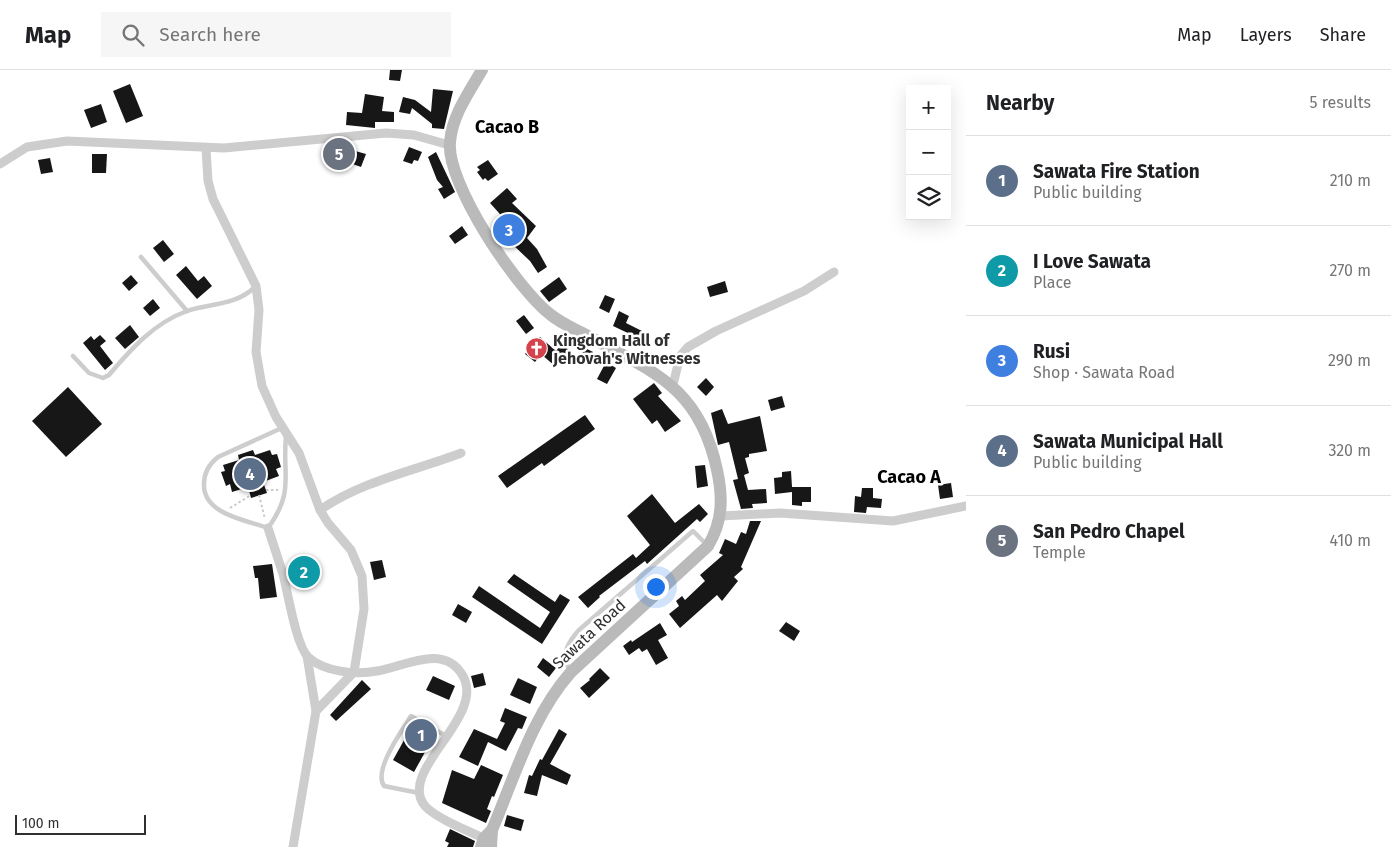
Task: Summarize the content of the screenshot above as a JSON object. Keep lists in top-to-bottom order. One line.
{"streets":{"main road":["Sawata Road"]},"districts":["Cacao B","Cacao A"],"places":{"church":["Kingdom Hall of Jehovah's Witnesses"]},"scale_bar":"100 m","page":{"header":"Map","search":"Search here","nav":["Map","Layers","Share"],"heading":["Nearby","5 results"],"map_buttons":["+","−"],"list":[{"mark":"1","name":"Sawata Fire Station","note":"Public building","value":"210 m"},{"mark":"2","name":"I Love Sawata","note":"Place","value":"270 m"},{"mark":"3","name":"Rusi","note":"Shop · Sawata Road","value":"290 m"},{"mark":"4","name":"Sawata Municipal Hall","note":"Public building","value":"320 m"},{"mark":"5","name":"San Pedro Chapel","note":"Temple","value":"410 m"}],"pins":["5","3","4","2","1"],"scale":"100 m"}}
